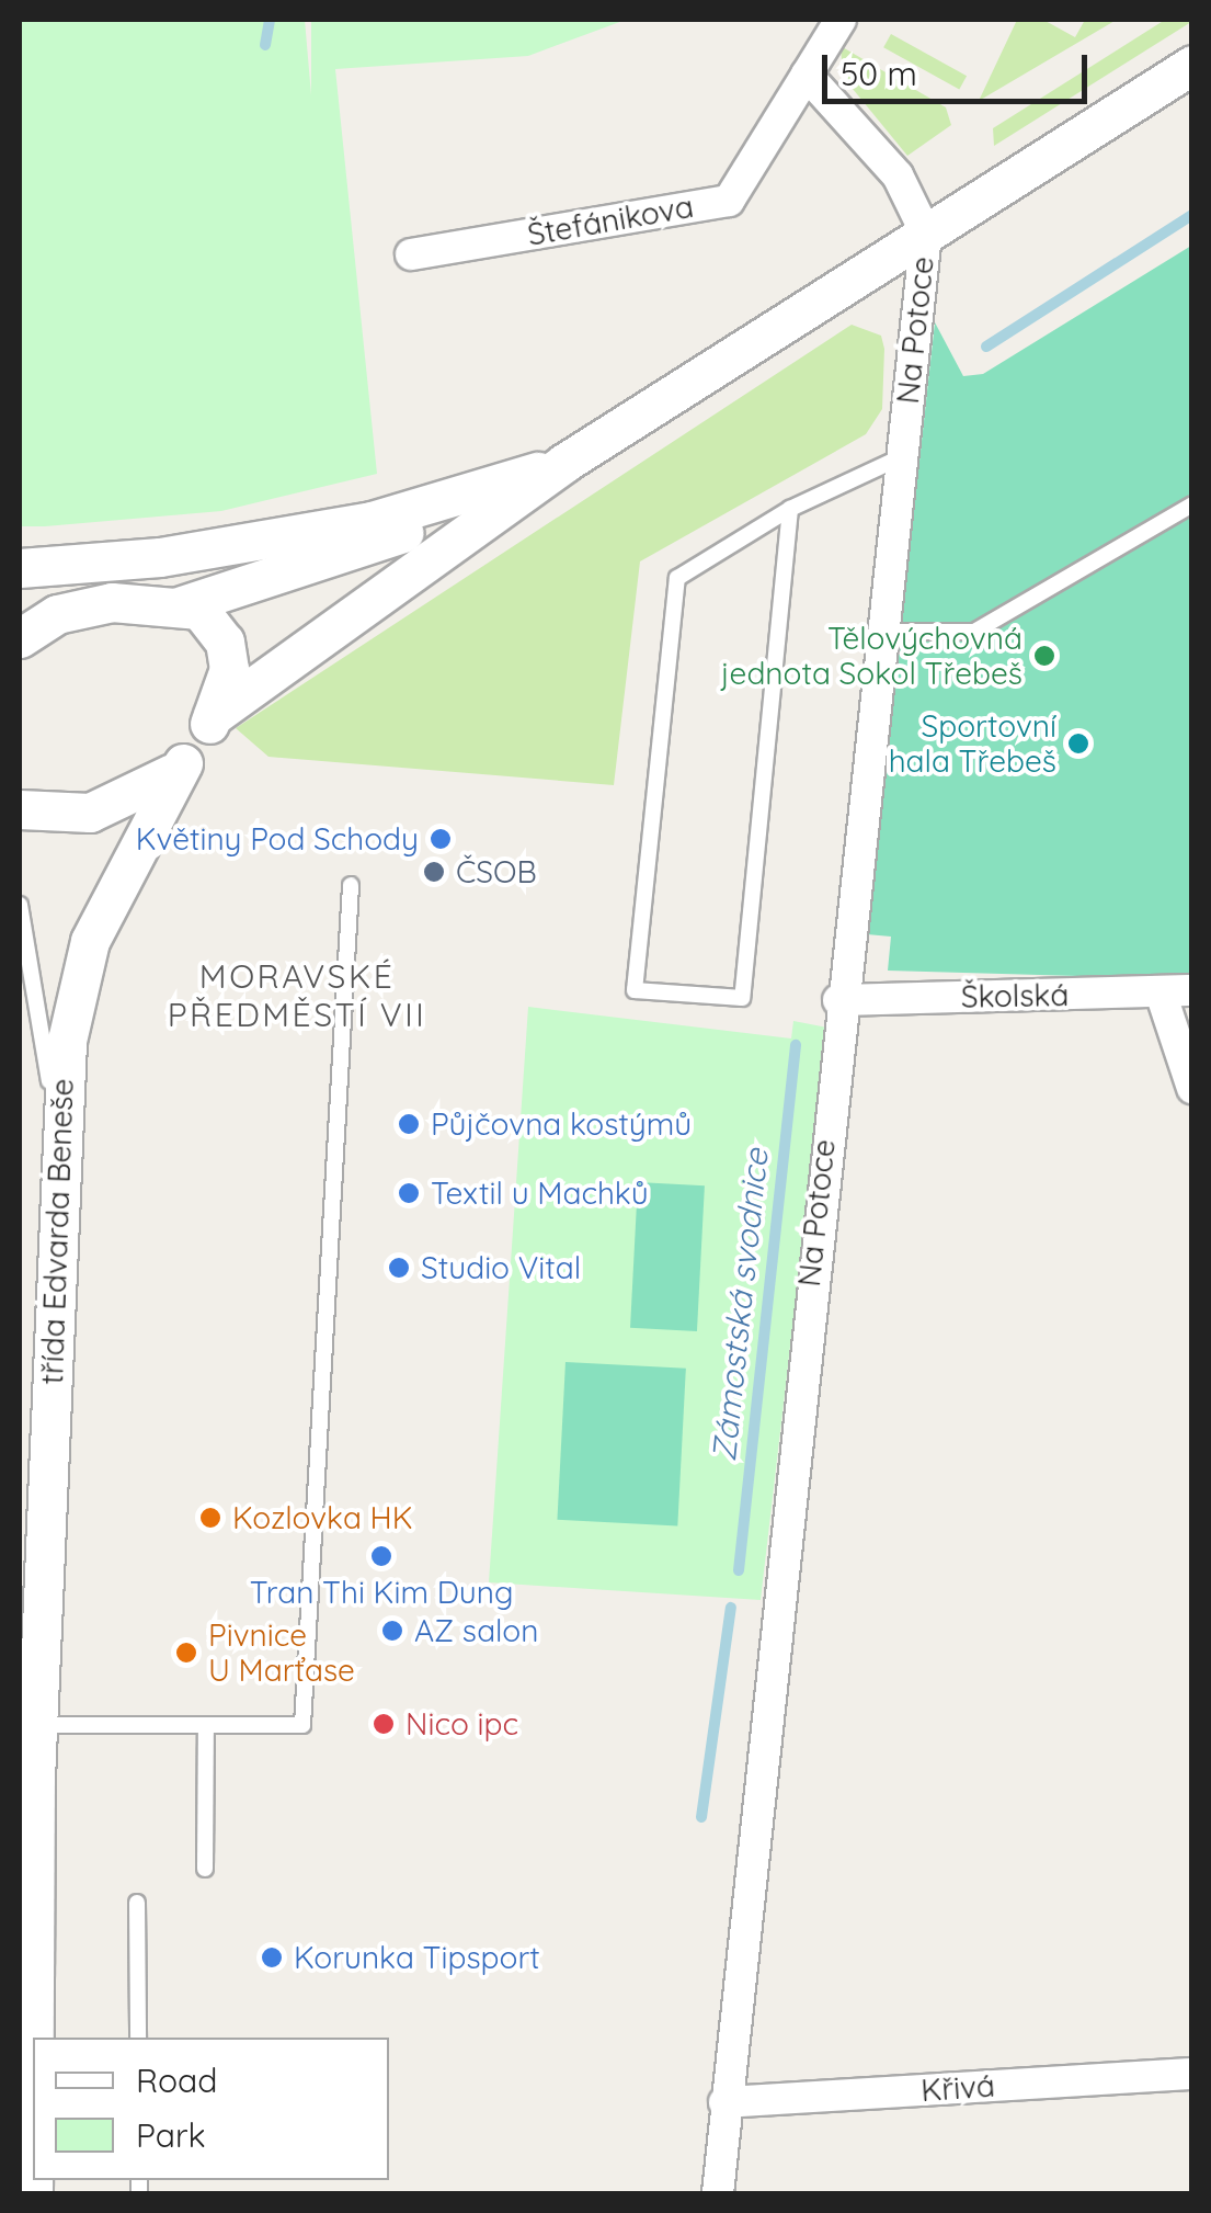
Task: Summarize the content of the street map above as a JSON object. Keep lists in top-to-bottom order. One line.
{"streets":{"street":["Štefánikova","Na Potoce","Školská","třída Edvarda Beneše","Křivá"]},"crossings":[["Na Potoce","Školská"],["Na Potoce","Křivá"]],"districts":["MORAVSKÉ PŘEDMĚSTÍ VII"],"water":["Zámostská svodnice"],"places":["Tělovýchovná jednota Sokol Třebeš","Sportovní hala Třebeš","Květiny Pod Schody","ČSOB","Půjčovna kostýmů","Textil u Machků","Studio Vital","Kozlovka HK","Tran Thi Kim Dung","AZ salon","Pivnice U Marťase","Nico ipc","Korunka Tipsport"],"legend":["Road","Park"],"scale_bar":"50 m"}
